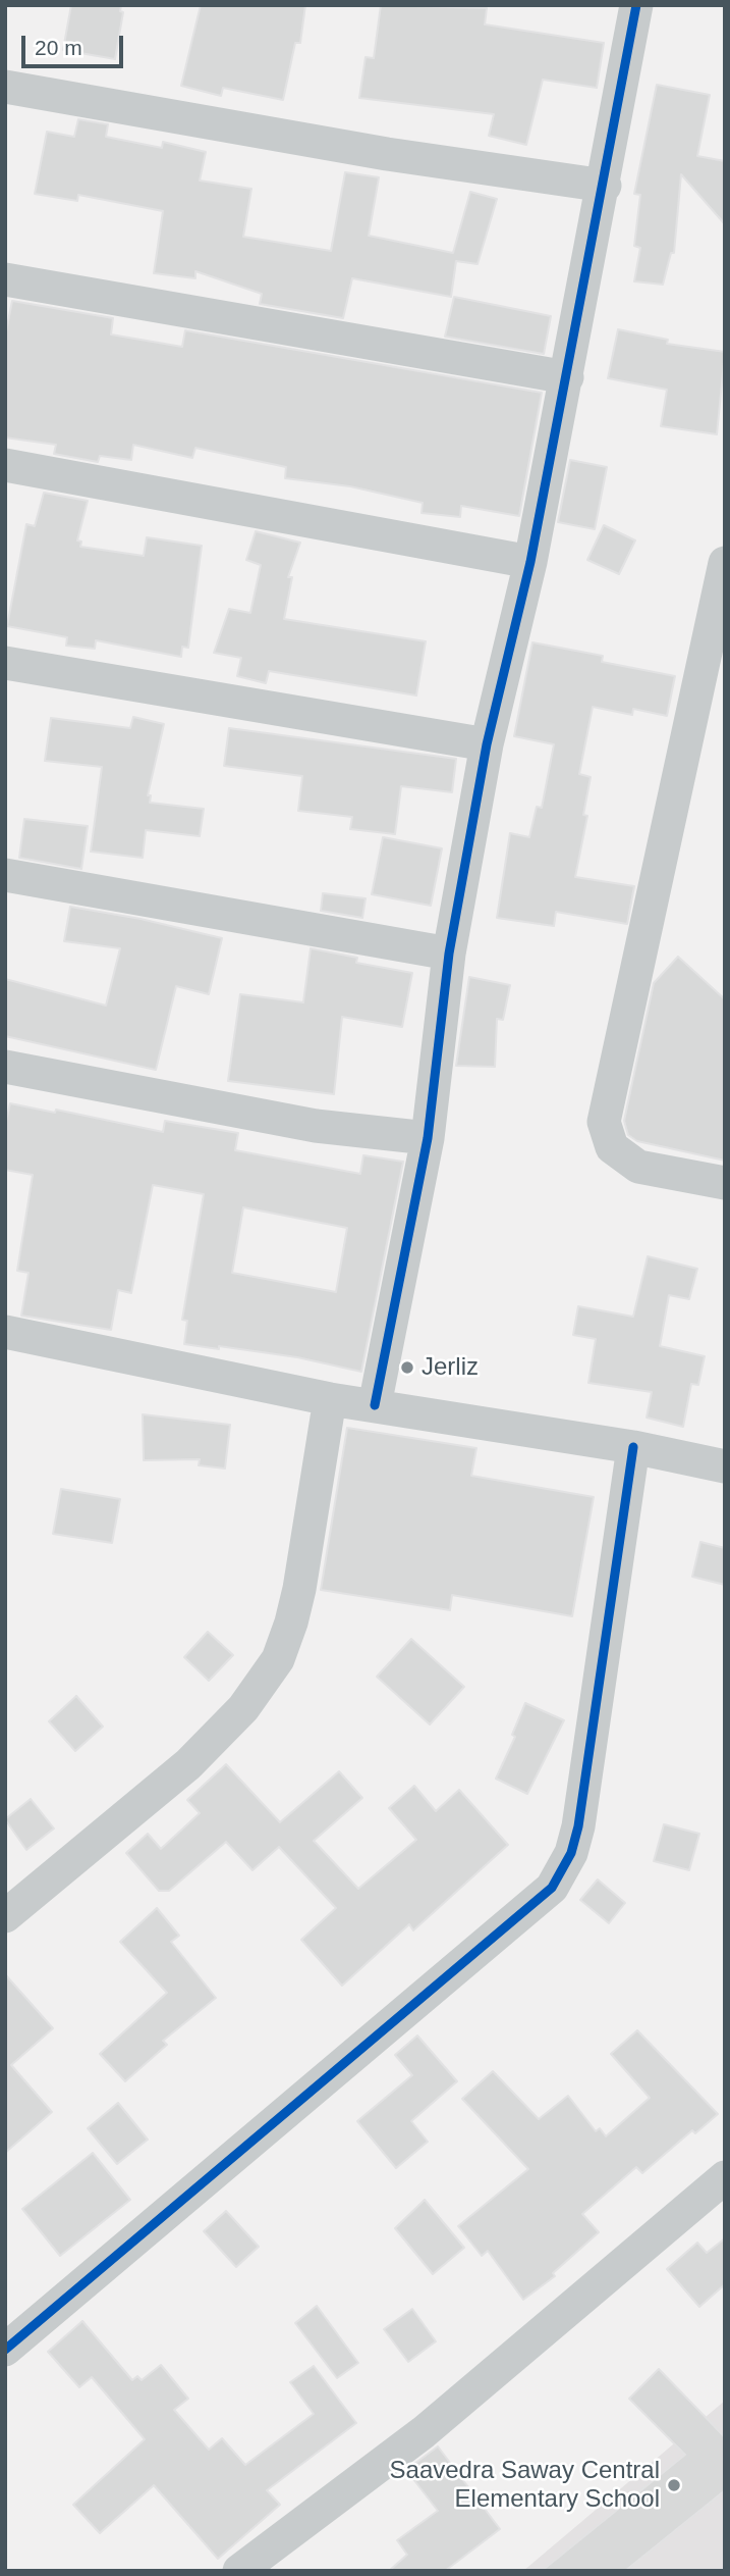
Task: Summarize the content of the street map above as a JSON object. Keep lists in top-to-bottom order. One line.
{"places":["Jerliz","Saavedra Saway Central Elementary School"],"scale_bar":"20 m"}
